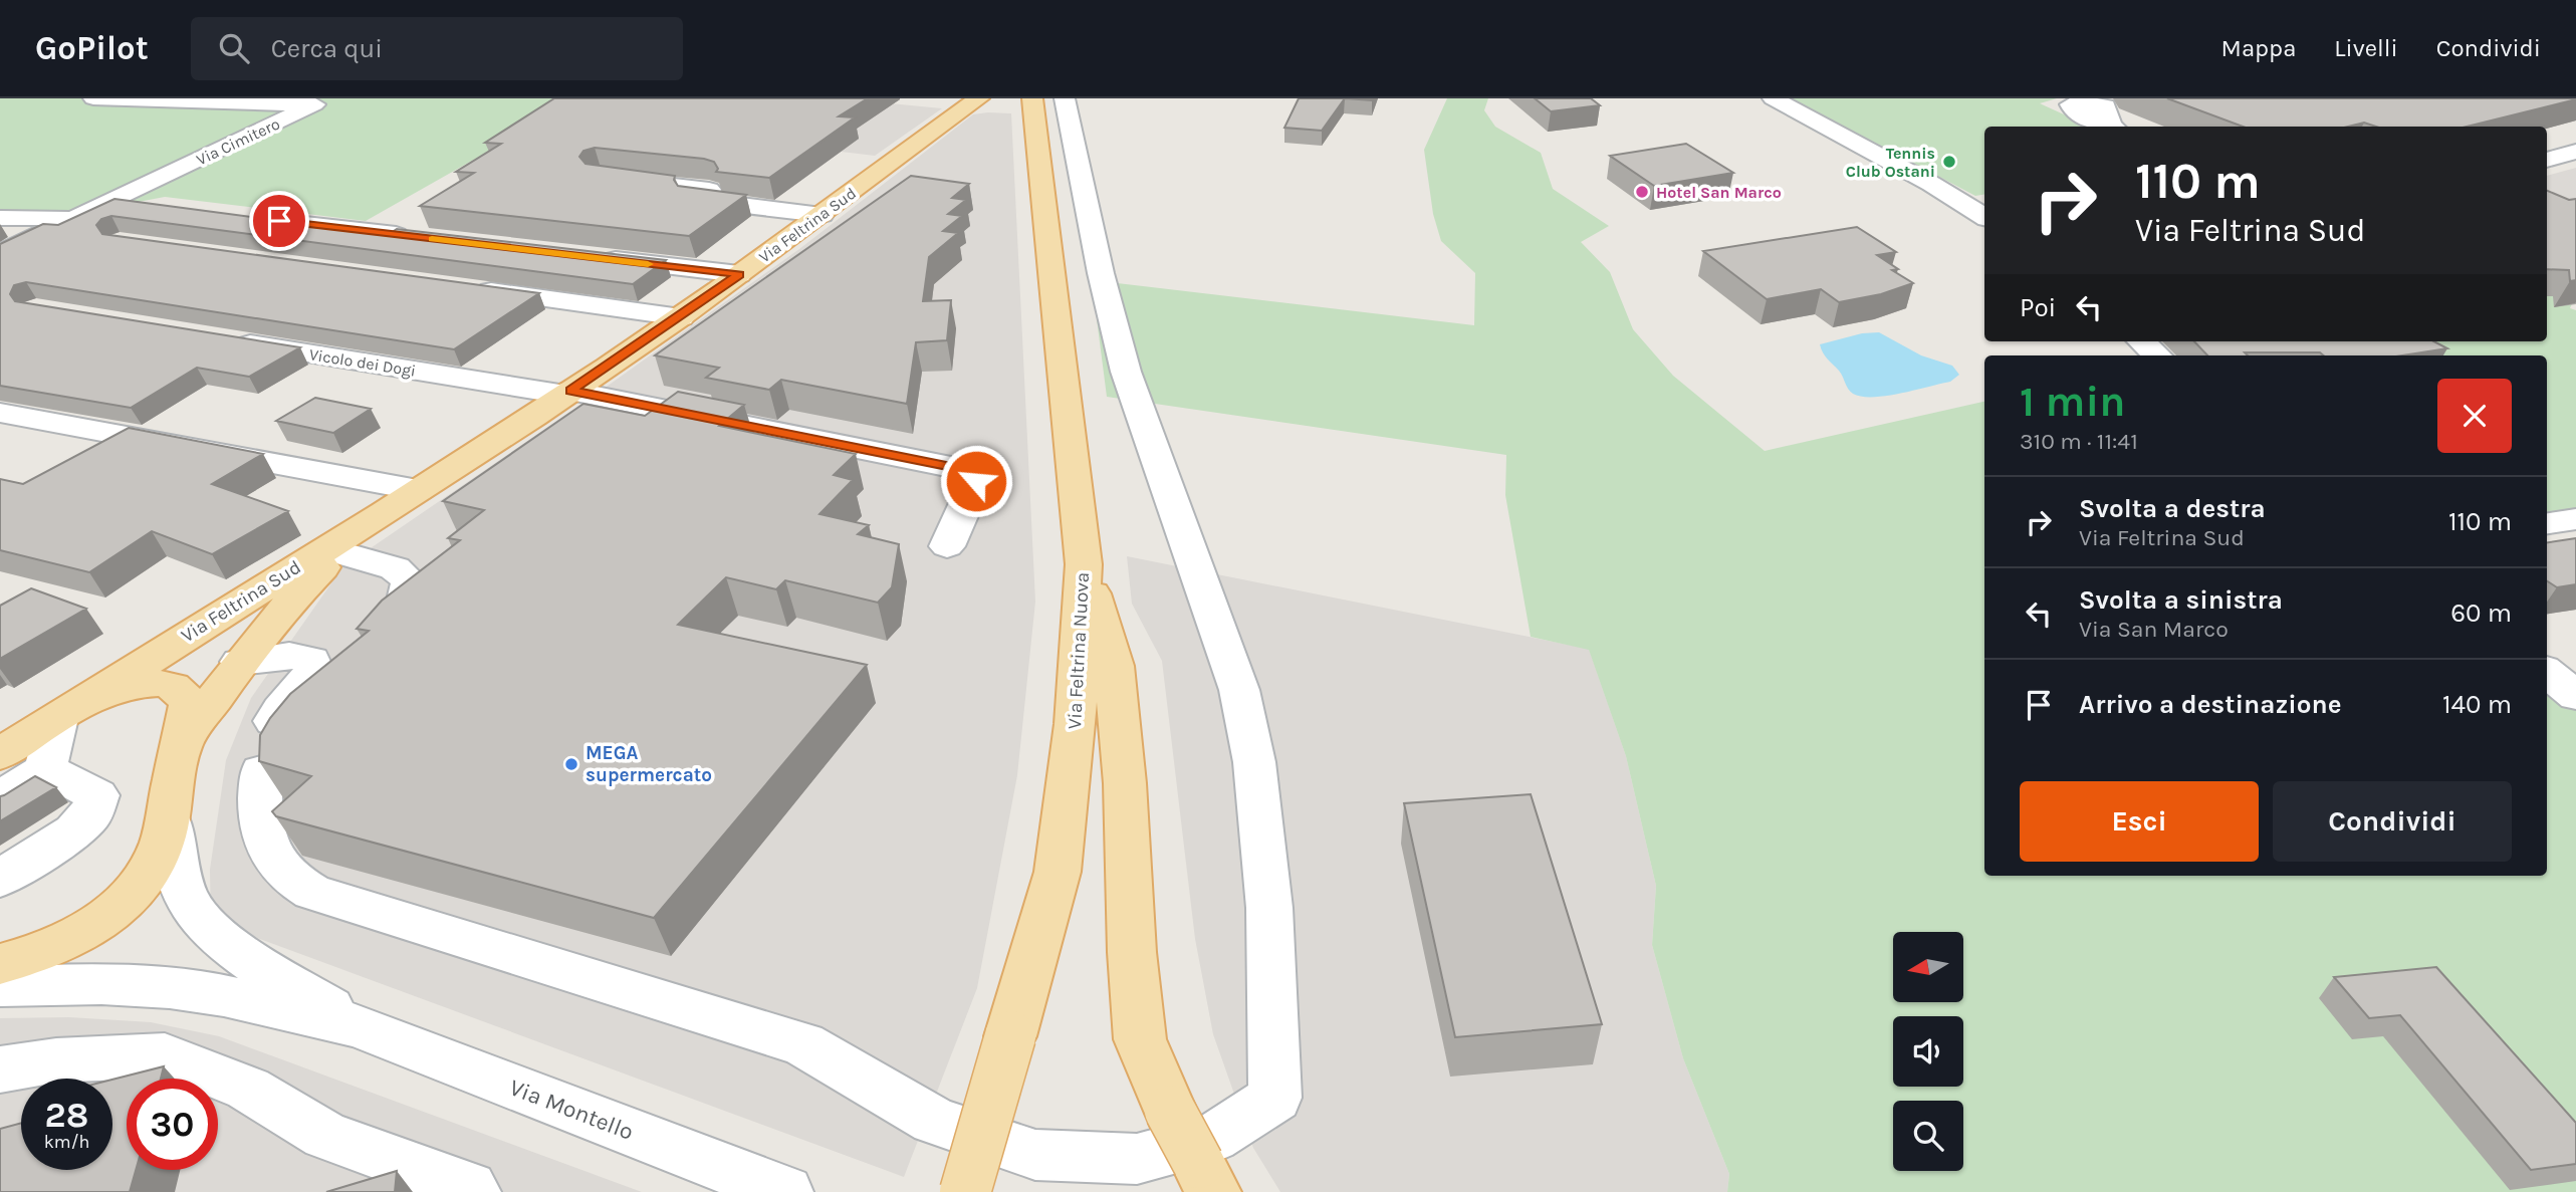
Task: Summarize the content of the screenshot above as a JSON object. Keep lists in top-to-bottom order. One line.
{"streets":{"main road":["Via Feltrina Sud","Via Feltrina Nuova"],"street":["Via Cimitero","Vicolo dei Dogi","Via Montello"]},"crossings":[["Via Feltrina Sud","Vicolo dei Dogi"],["Via Feltrina Sud","Via Feltrina Nuova"]],"places":["Tennis Club Ostani","Hotel San Marco","MEGA supermercato"],"north":"left","page":{"header":"GoPilot","search":"Cerca qui","nav":["Mappa","Livelli","Condividi"],"turn":["110 m","Via Feltrina Sud"],"then":"Poi","heading":["1 min","310 m · 11:41"],"list":[{"name":"Svolta a destra","note":"Via Feltrina Sud","value":"110 m"},{"name":"Svolta a sinistra","note":"Via San Marco","value":"60 m"},{"name":"Arrivo a destinazione","value":"140 m"}],"buttons":["Esci","Condividi"],"speed":"28 km/h","limit":"30"}}
